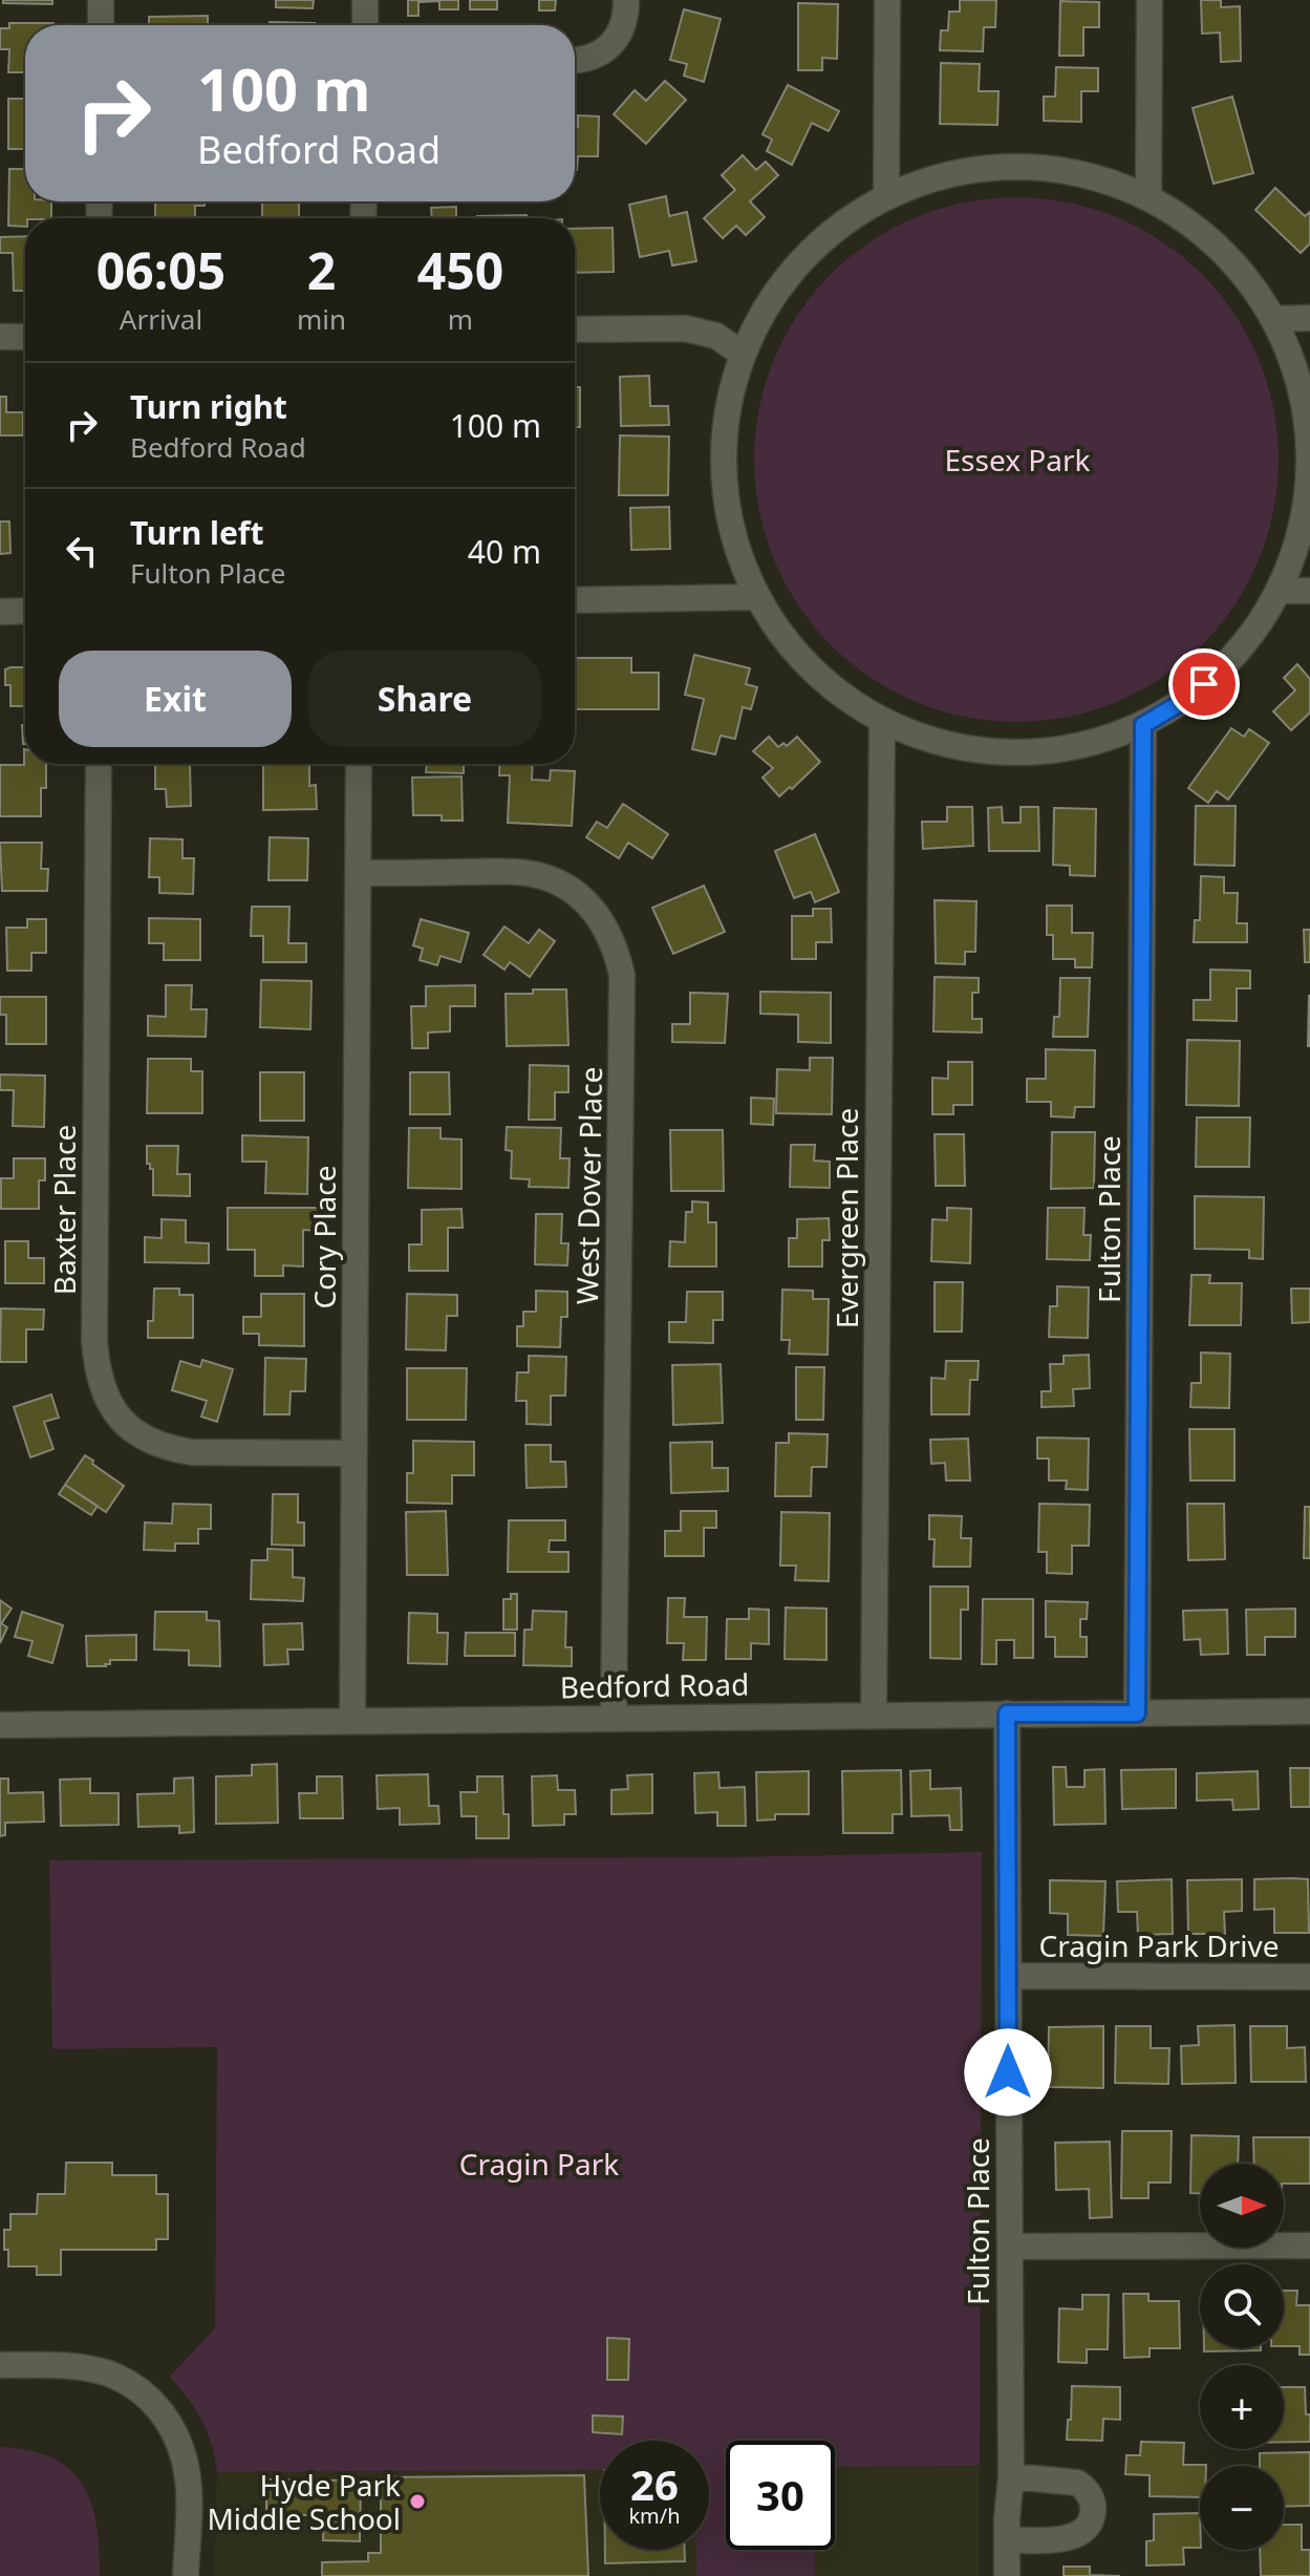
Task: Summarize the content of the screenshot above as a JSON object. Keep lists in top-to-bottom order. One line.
{"streets":{"street":["West Dover Place","Baxter Place","Evergreen Place","Fulton Place","Cory Place","Bedford Road","Cragin Park Drive"]},"crossings":[["West Dover Place","Cory Place"],["West Dover Place","Bedford Road"],["Baxter Place","Cory Place"],["Evergreen Place","Bedford Road"],["Fulton Place","Bedford Road"],["Fulton Place","Cragin Park Drive"],["Cory Place","Bedford Road"]],"parks":["Essex Park","Cragin Park"],"places":["Hyde Park Middle School"],"north":"right","page":{"turn":["100 m","Bedford Road"],"eta":["06:05","Arrival","2","min","450","m"],"list":[{"name":"Turn right","note":"Bedford Road","value":"100 m"},{"name":"Turn left","note":"Fulton Place","value":"40 m"}],"buttons":["Exit","Share"],"map_buttons":["+","−"],"speed":"26 km/h","limit":"30"}}
